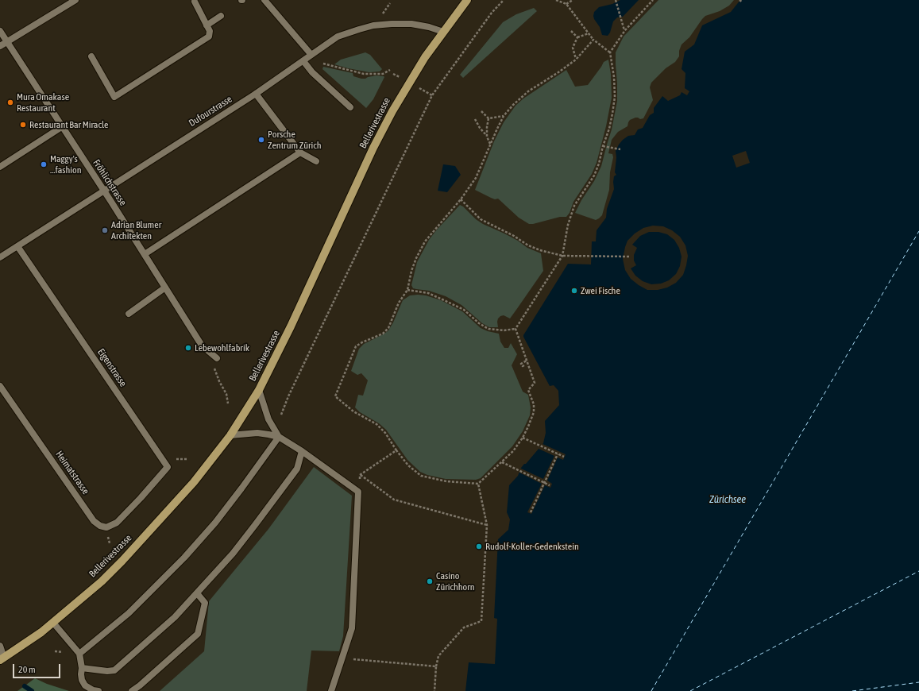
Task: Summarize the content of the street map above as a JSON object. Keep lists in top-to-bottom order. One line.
{"streets":{"main road":["Bellerivestrasse"],"street":["Dufourstrasse","Fröhlichstrasse","Eigenstrasse","Heimatstrasse"]},"crossings":[["Dufourstrasse","Bellerivestrasse"],["Dufourstrasse","Fröhlichstrasse"],["Dufourstrasse","Eigenstrasse"],["Eigenstrasse","Heimatstrasse"]],"water":["Zürichsee"],"places":["Mura Omakase Restaurant","Restaurant Bar Miracle","Porsche Zentrum Zürich","Maggy's ...fashion","Adrian Blumer Architekten","Zwei Fische","Lebewohlfabrik","Rudolf-Koller-Gedenkstein","Casino Zürichhorn"],"scale_bar":"20 m"}
